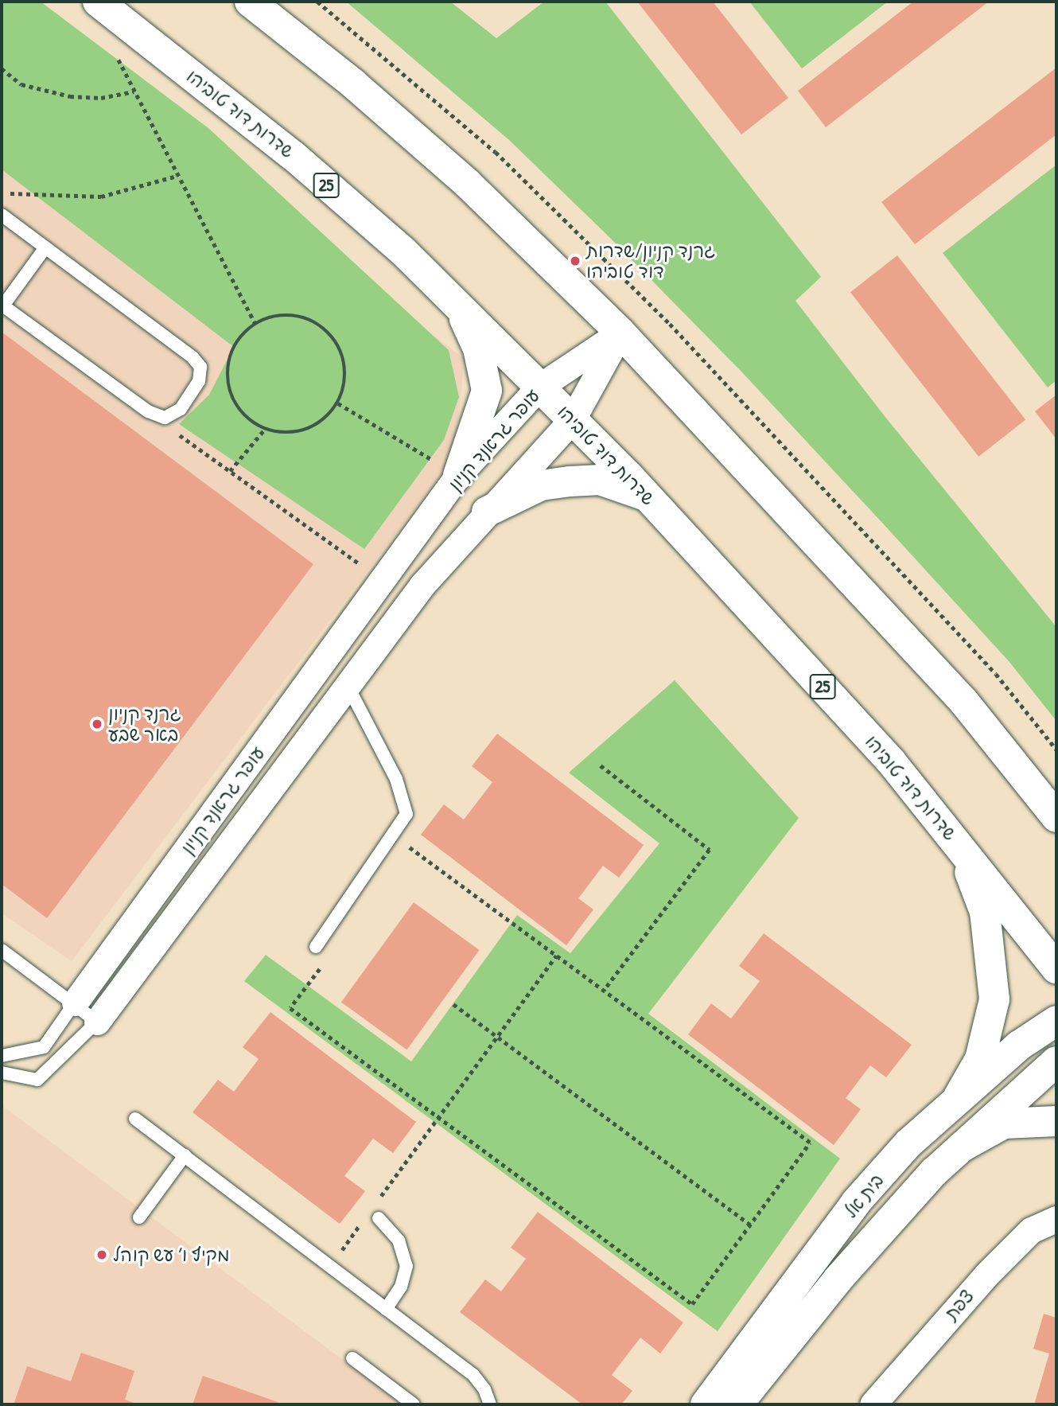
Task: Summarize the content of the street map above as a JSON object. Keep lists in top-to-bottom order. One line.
{"streets":{"main road":["שדרות דוד טוביהו","25","בית אל"],"street":["עופר גראנד קניון","צפת"]},"crossings":[["שדרות דוד טוביהו","עופר גראנד קניון"]],"places":["גרנד קניון/שדרות דוד טוביהו","גרנד קניון באר שבע","מקיף ו׳ עש קוהל"]}
